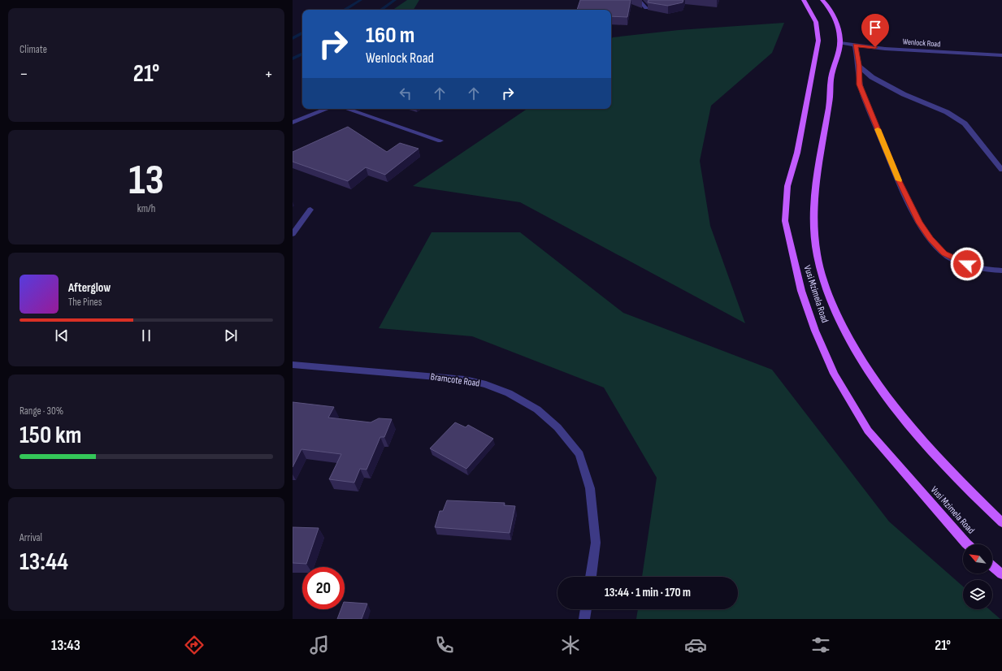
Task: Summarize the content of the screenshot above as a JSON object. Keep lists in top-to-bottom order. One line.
{"streets":{"main road":["Vusi Mzimela Road"],"street":["Wenlock Road","Bramcote Road"]},"crossings":[["Wenlock Road","Vusi Mzimela Road"]],"north":"top left","page":{"tile":["Climate",["13","km/h"],["Range · 30%","150 km"],["Arrival","13:44"]],"turn":["160 m","Wenlock Road"],"heat":["−","21°","+"],"song":["Afterglow","The Pines"],"limit":"20","trip":"13:44 · 1 min · 170 m","tabs":["13:43","21°"]}}
